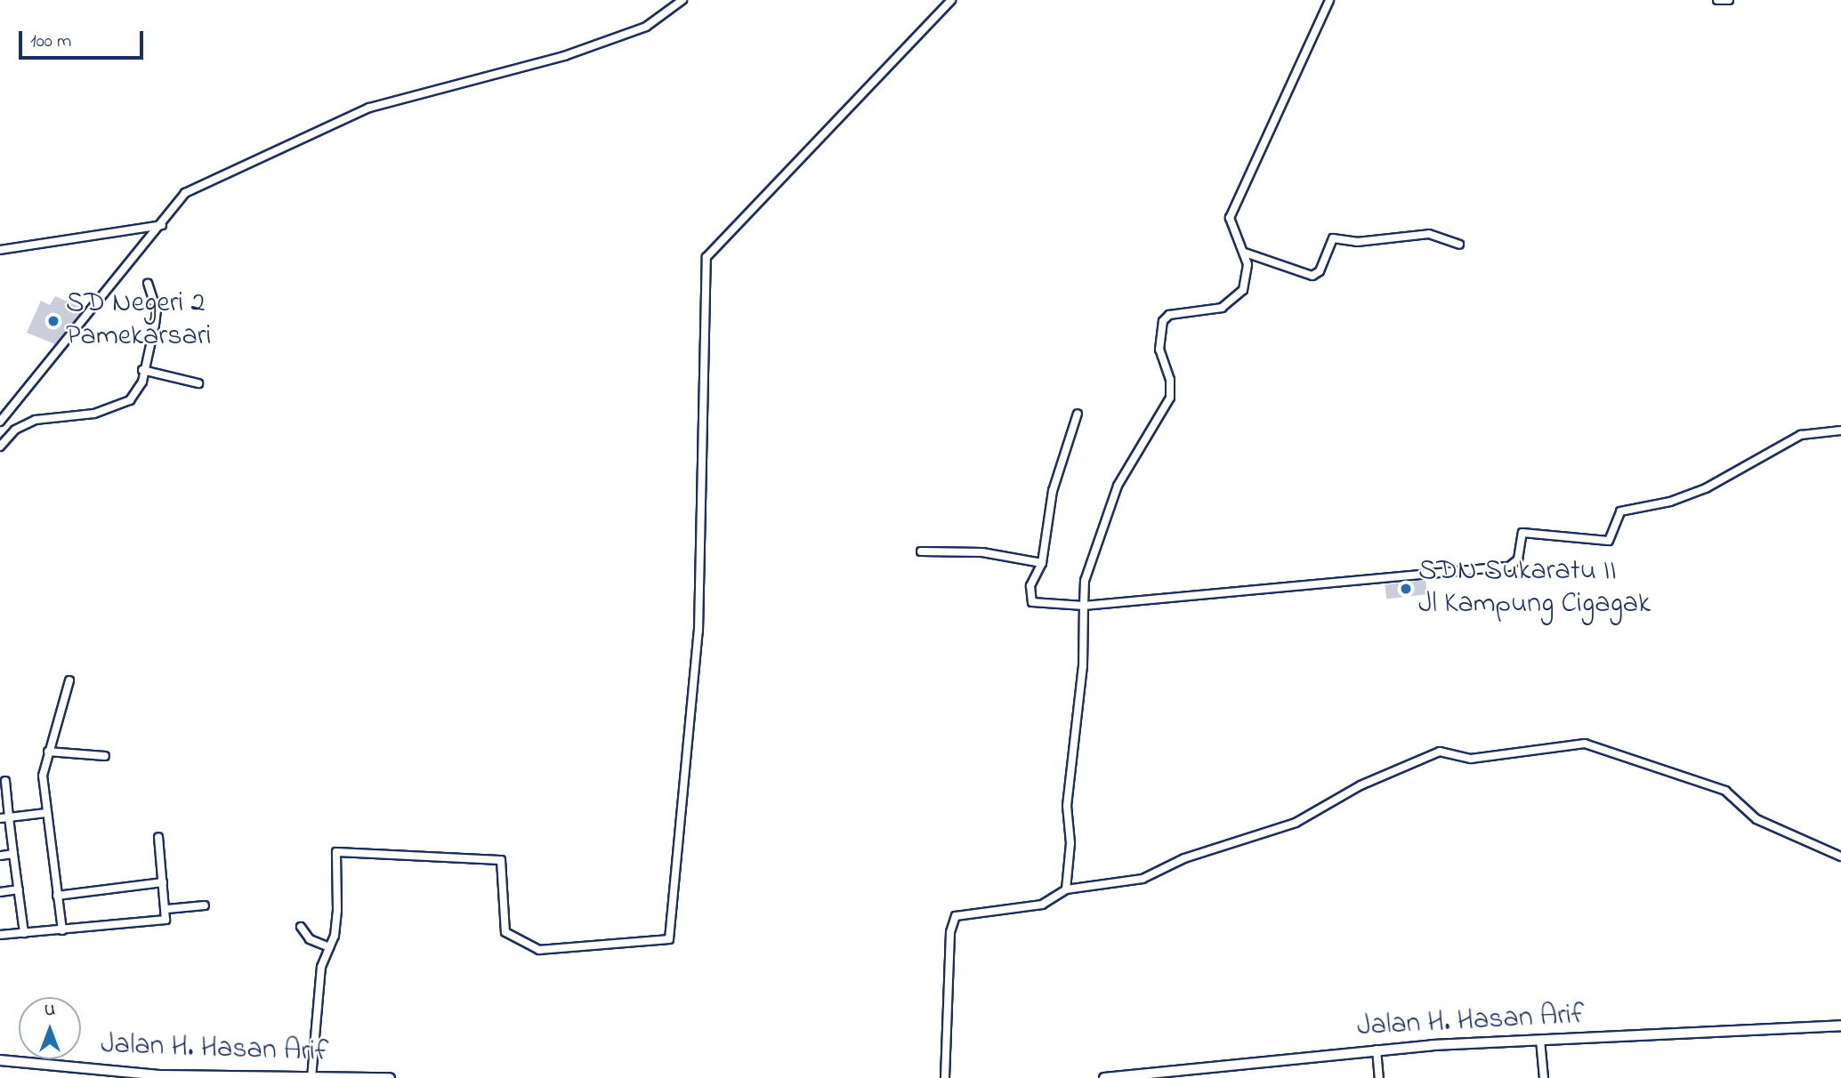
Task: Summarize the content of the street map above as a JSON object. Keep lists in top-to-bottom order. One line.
{"streets":{"main road":["Jalan H. Hasan Arif"]},"places":["SD Negeri 2 Pamekarsari","SDN Sukaratu II Jl Kampung Cigagak"],"scale_bar":"100 m","north":"top"}
